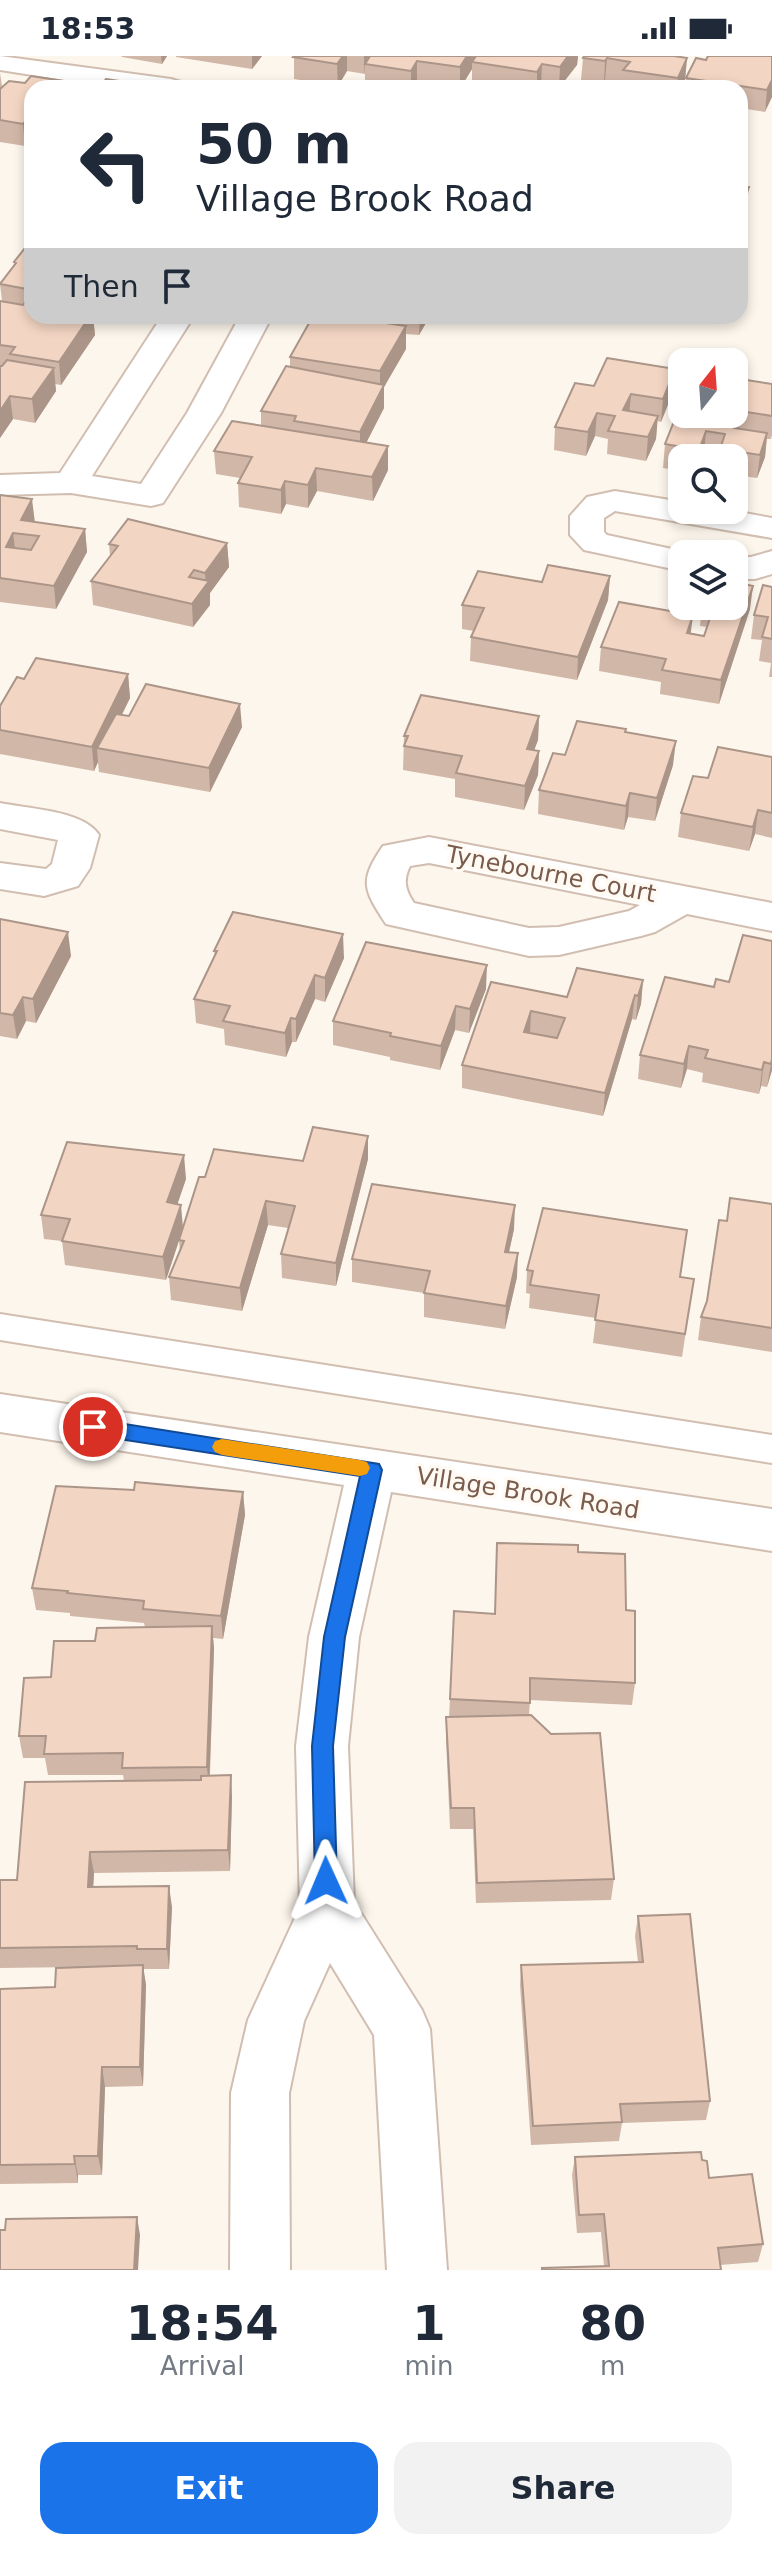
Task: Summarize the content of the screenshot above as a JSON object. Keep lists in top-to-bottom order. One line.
{"streets":{"street":["Tynebourne Court","Village Brook Road"]},"north":"top","page":{"status":"18:53","turn":["50 m","Village Brook Road"],"then":"Then","eta":["18:54","Arrival","1","min","80","m"],"buttons":["Exit","Share"]}}
